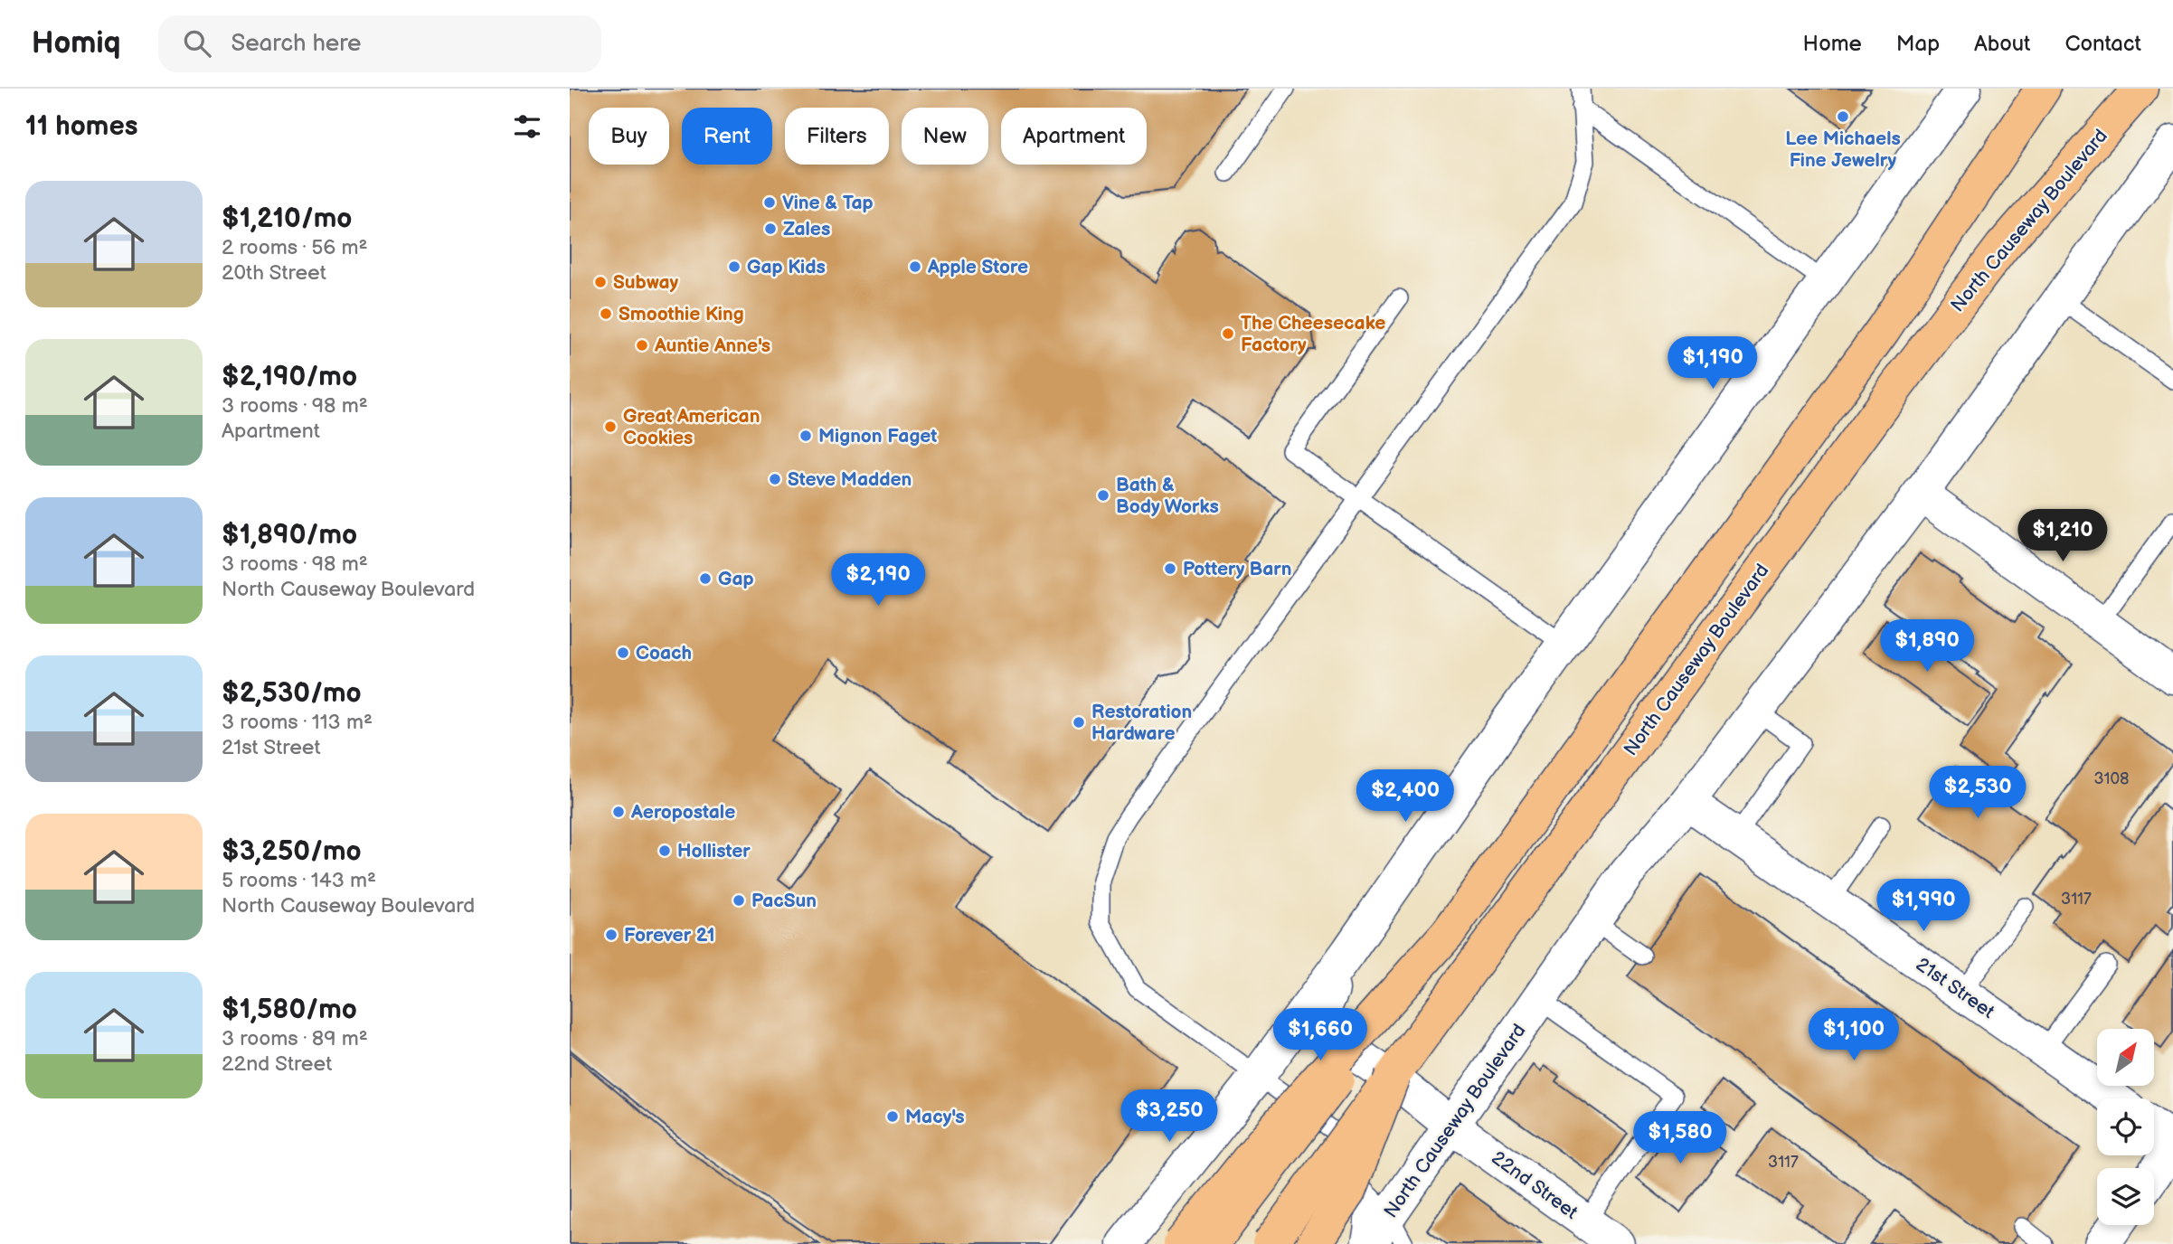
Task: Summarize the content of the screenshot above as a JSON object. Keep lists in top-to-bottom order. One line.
{"streets":{"highway":["North Causeway Boulevard"],"street":["21st Street","22nd Street"]},"crossings":[["North Causeway Boulevard","21st Street"],["North Causeway Boulevard","22nd Street"]],"places":["Lee Michaels Fine Jewelry","Vine & Tap","Zales","Gap Kids","Apple Store","Subway","Smoothie King","The Cheesecake Factory","Auntie Anne's","Great American Cookies","Mignon Faget","Steve Madden","Bath & Body Works","Pottery Barn","Gap","Coach","Restoration Hardware","Aeropostale","Hollister","PacSun","Forever 21","Macy's"],"house_numbers":["3108","3117","3117"],"north":"top right","page":{"header":"Homiq","search":"Search here","nav":["Home","Map","About","Contact"],"heading":"11 homes","chip":["Buy","Rent","Filters","New","Apartment"],"list":[{"name":"$1,210/mo","note":"2 rooms · 56 m² · 20th Street"},{"name":"$2,190/mo","note":"3 rooms · 98 m² · Apartment"},{"name":"$1,890/mo","note":"3 rooms · 98 m² · North Causeway Boulevard"},{"name":"$2,530/mo","note":"3 rooms · 113 m² · 21st Street"},{"name":"$3,250/mo","note":"5 rooms · 143 m² · North Causeway Boulevard"},{"name":"$1,580/mo","note":"3 rooms · 89 m² · 22nd Street"}],"price":["$1,190","$1,210","$2,190","$1,890","$2,530","$2,400","$1,990","$1,660","$1,100","$3,250","$1,580"]}}
